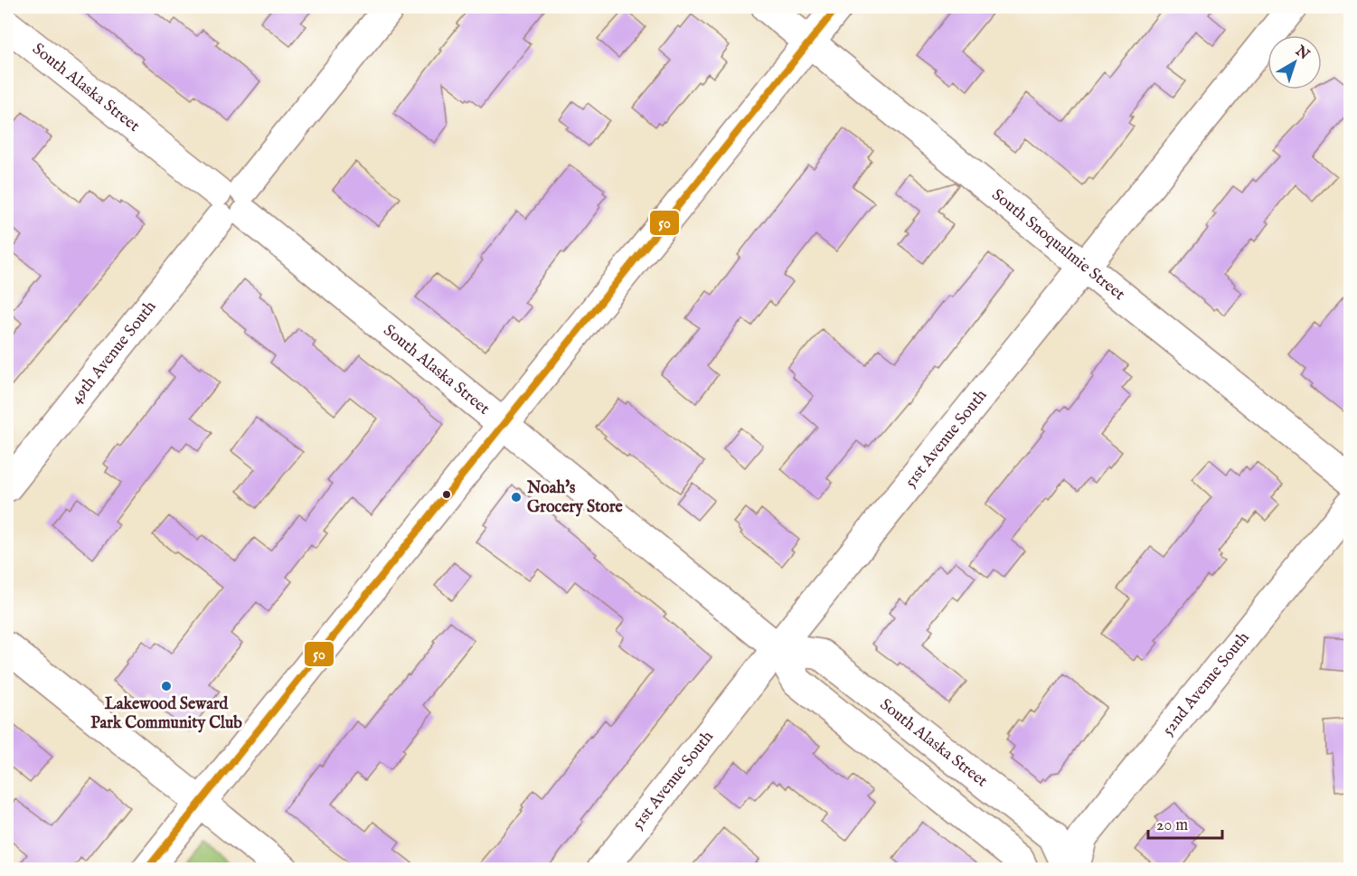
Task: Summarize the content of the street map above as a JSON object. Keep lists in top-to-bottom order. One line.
{"streets":{"street":["South Alaska Street","South Snoqualmie Street","49th Avenue South","51st Avenue South","52nd Avenue South"]},"crossings":[["South Alaska Street","49th Avenue South"],["South Alaska Street","51st Avenue South"],["South Snoqualmie Street","51st Avenue South"]],"places":["Noah's Grocery Store","Lakewood Seward Park Community Club"],"lines":["transit line 50"],"scale_bar":"20 m","north":"top right"}
